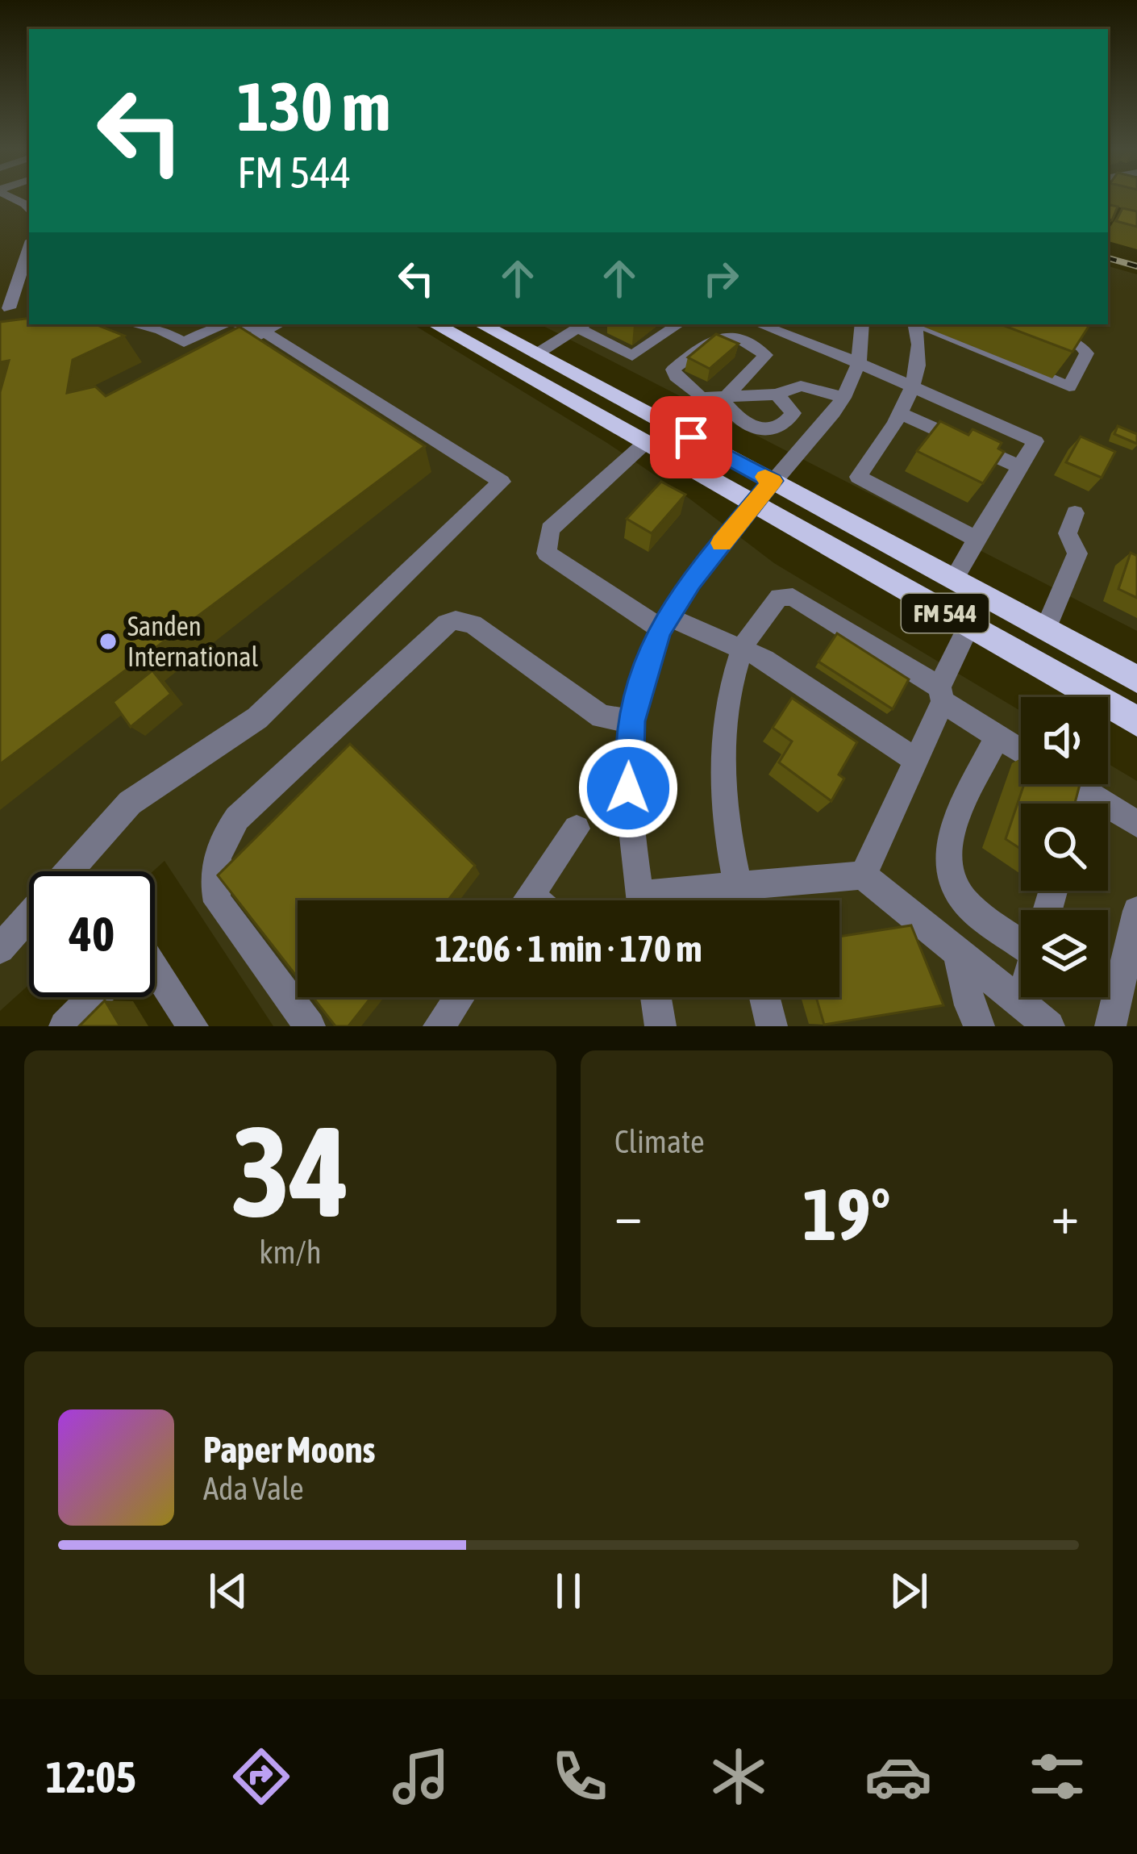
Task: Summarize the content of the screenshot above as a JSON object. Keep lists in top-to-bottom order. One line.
{"streets":{"main road":["FM 544"]},"places":["Sanden International"],"page":{"turn":["130 m","FM 544"],"limit":"40","trip":"12:06 · 1 min · 170 m","tile":[["34","km/h"],"Climate"],"heat":["−","19°","+"],"song":["Paper Moons","Ada Vale"],"tabs":"12:05"}}
